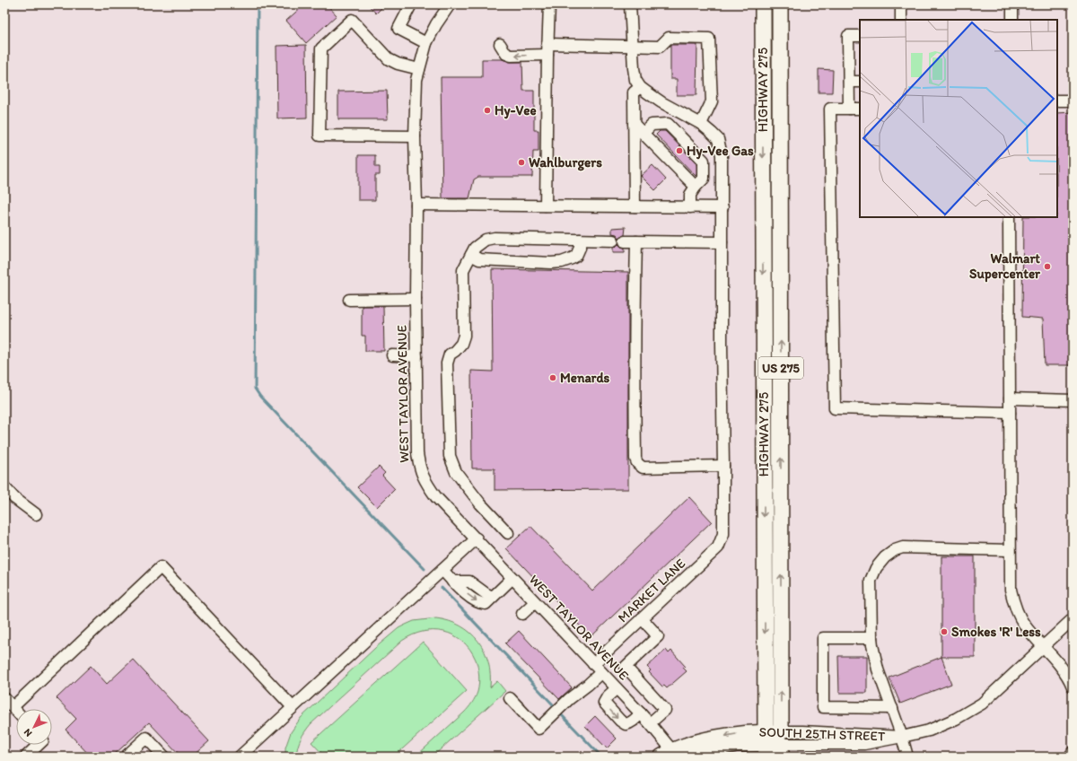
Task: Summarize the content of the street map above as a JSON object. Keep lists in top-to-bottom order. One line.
{"streets":{"highway":["HIGHWAY 275","US 275"],"main road":["SOUTH 25TH STREET"],"street":["WEST TAYLOR AVENUE","MARKET LANE"]},"crossings":[["HIGHWAY 275","SOUTH 25TH STREET"],["WEST TAYLOR AVENUE","MARKET LANE"],["WEST TAYLOR AVENUE","SOUTH 25TH STREET"]],"places":["Hy-Vee","Hy-Vee Gas","Wahlburgers","Walmart Supercenter","Menards","Smokes 'R' Less"],"north":"bottom left"}
